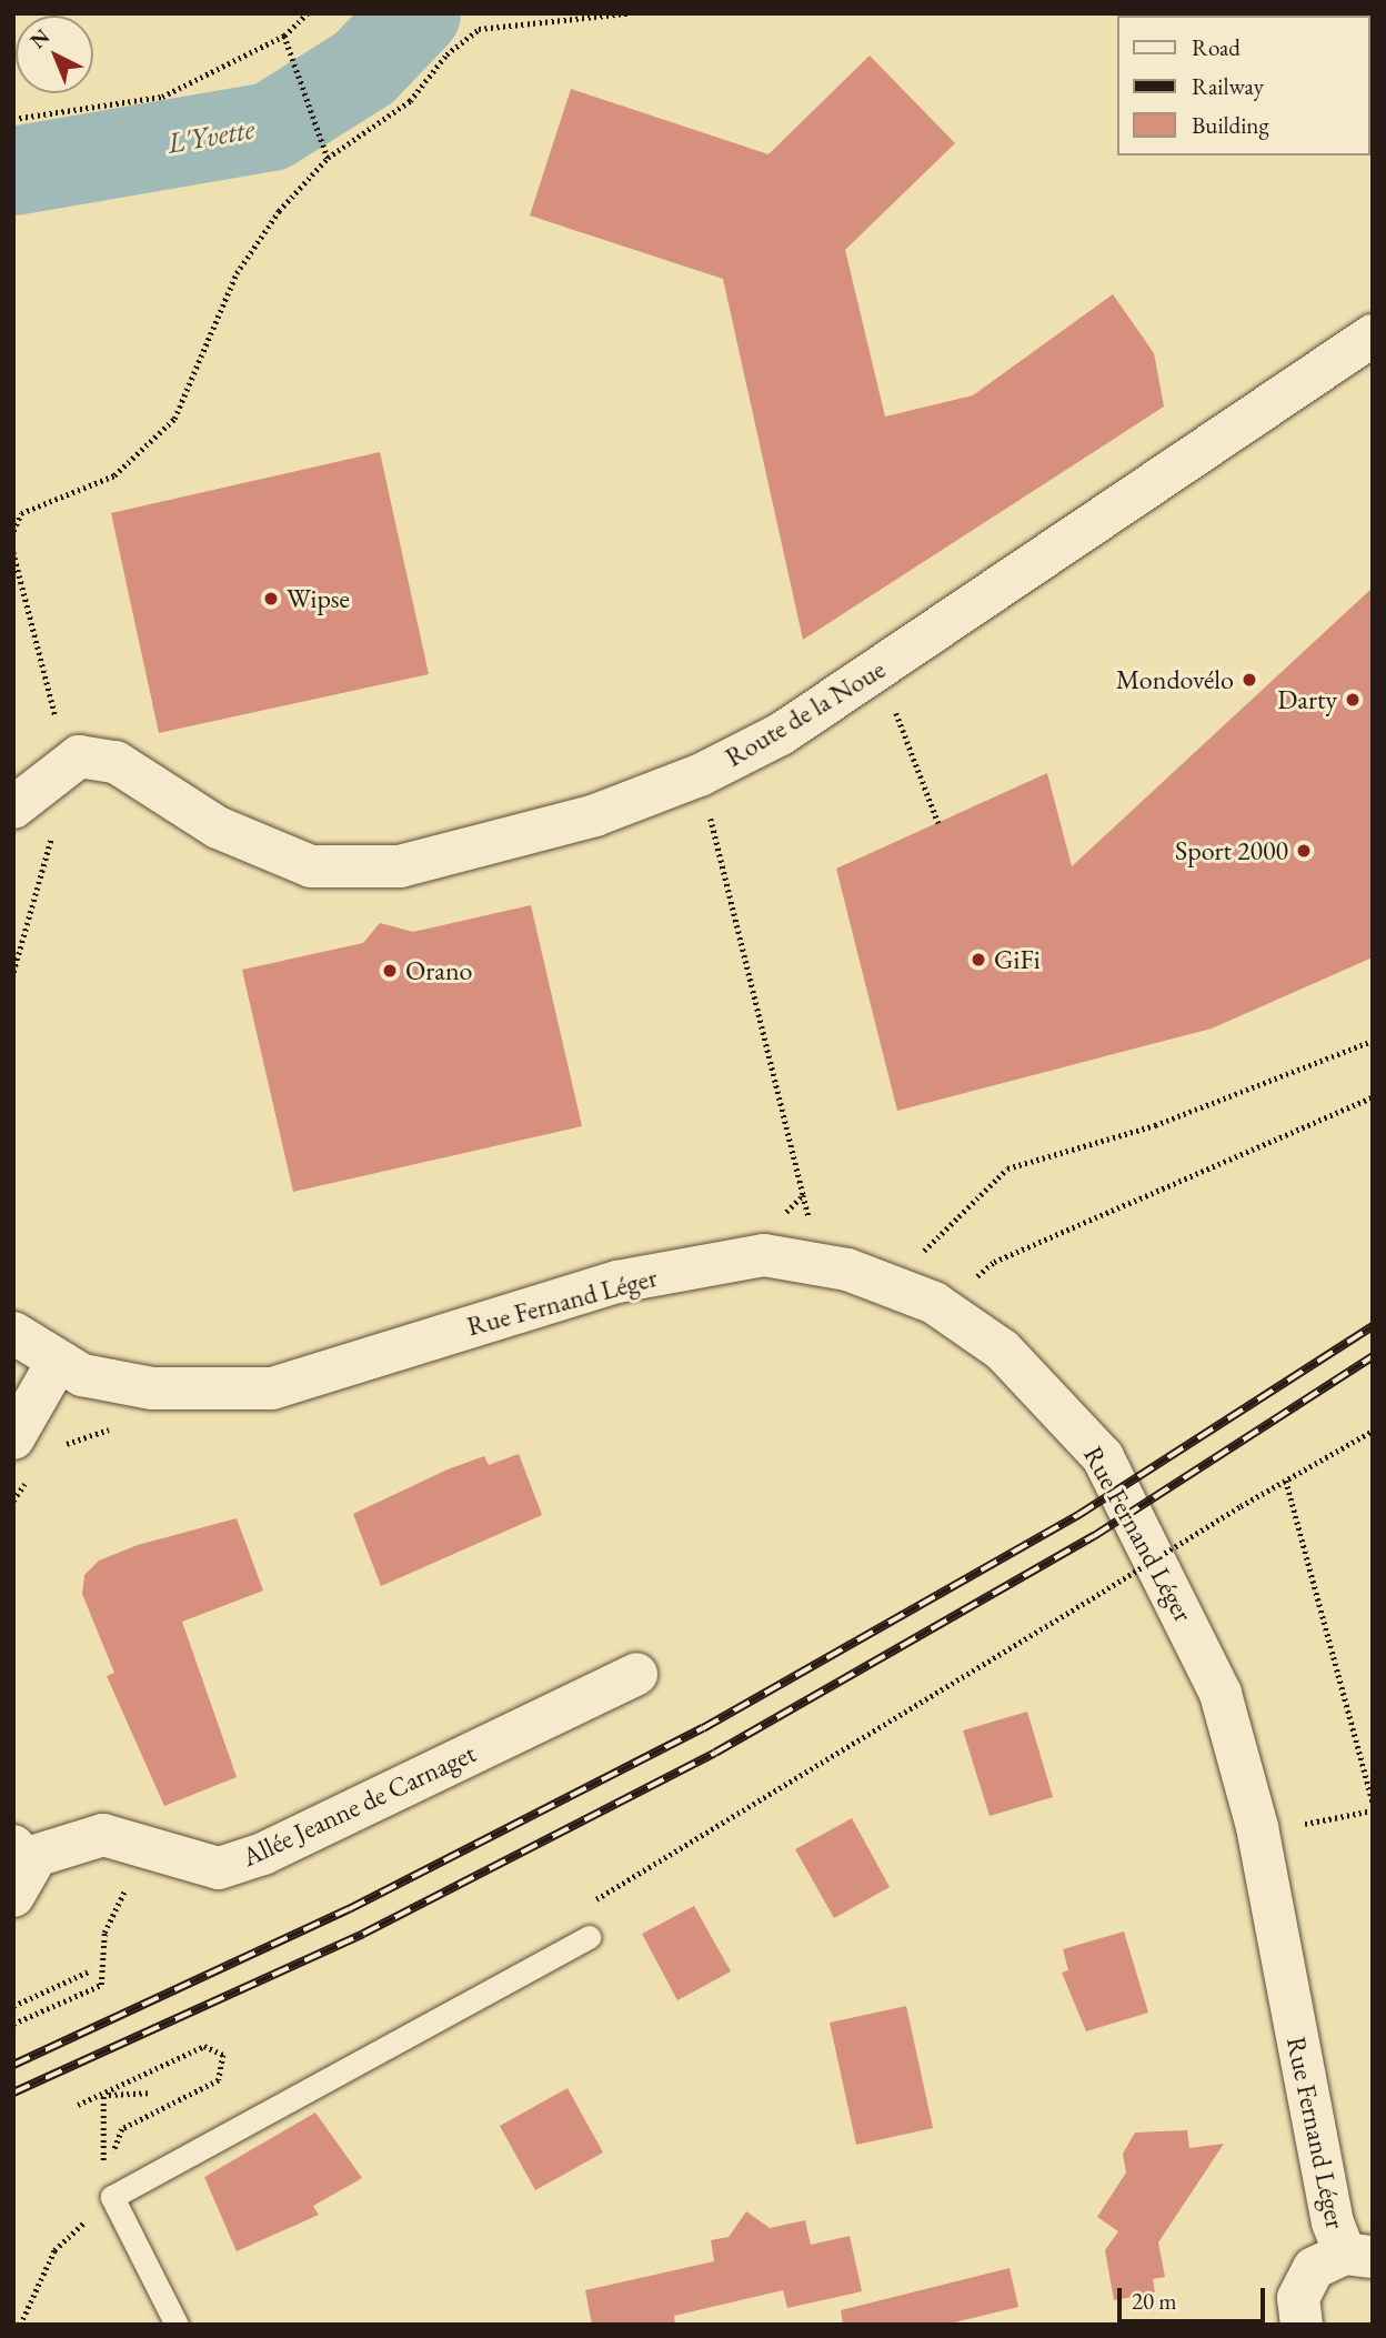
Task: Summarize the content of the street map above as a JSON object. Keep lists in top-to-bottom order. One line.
{"streets":{"street":["Route de la Noue","Rue Fernand Léger","Allée Jeanne de Carnaget"]},"water":["L'Yvette"],"places":["Wipse","Mondovélo","Darty","Sport 2000","GiFi","Orano"],"legend":["Road","Railway","Building"],"scale_bar":"20 m","north":"top left"}
